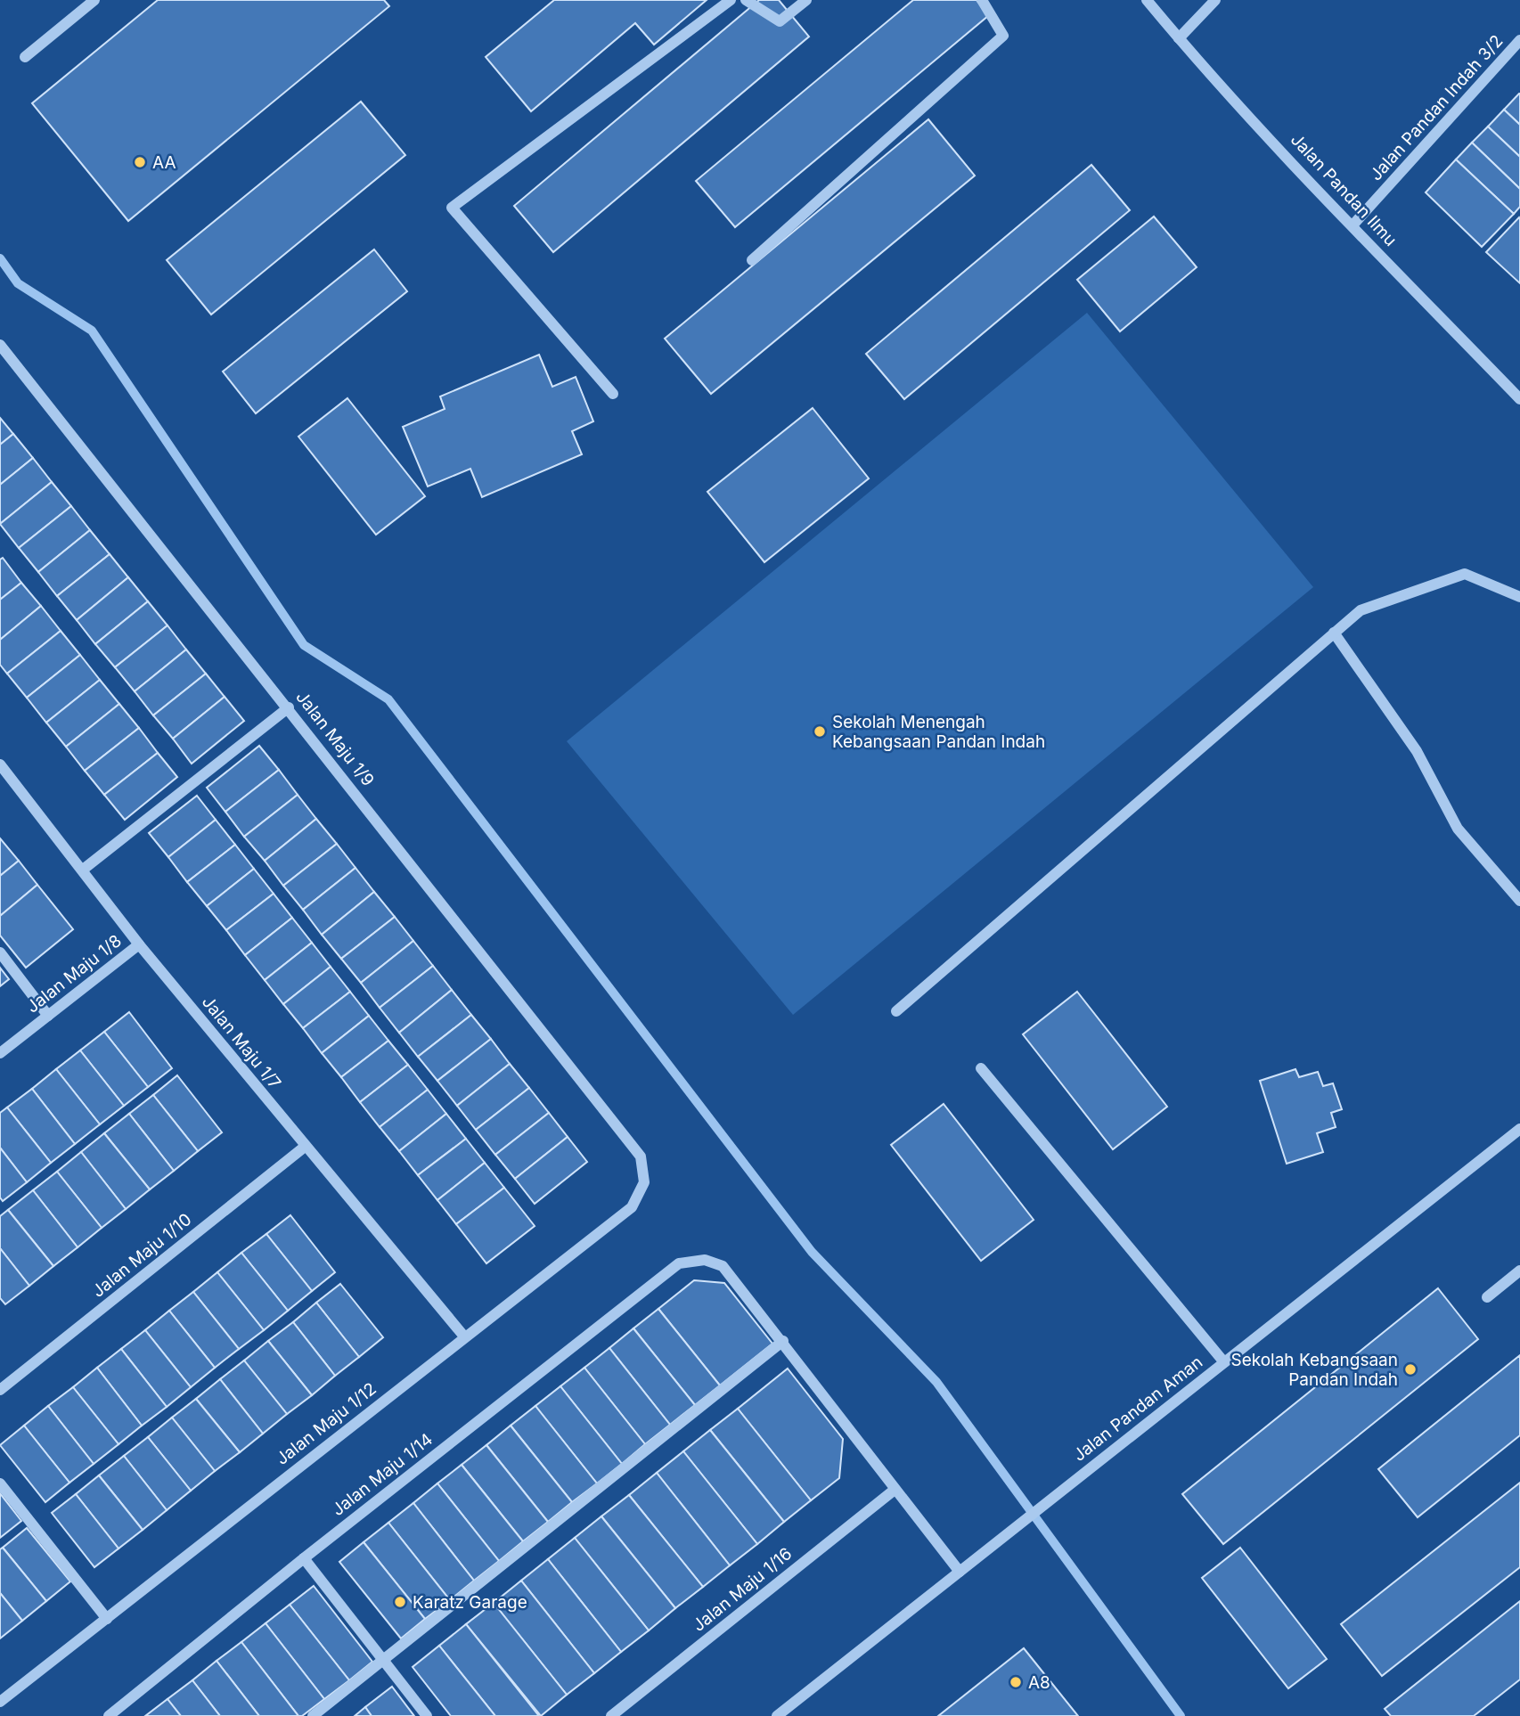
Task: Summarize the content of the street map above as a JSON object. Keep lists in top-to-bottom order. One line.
{"streets":{"street":["Jalan Pandan Indah 3/2","Jalan Pandan Ilmu","Jalan Maju 1/9","Jalan Maju 1/8","Jalan Maju 1/7","Jalan Maju 1/10","Jalan Pandan Aman","Jalan Maju 1/12","Jalan Maju 1/14","Jalan Maju 1/16"]},"crossings":[["Jalan Pandan Indah 3/2","Jalan Pandan Ilmu"],["Jalan Maju 1/9","Jalan Maju 1/12"],["Jalan Maju 1/8","Jalan Maju 1/7"],["Jalan Maju 1/7","Jalan Maju 1/10"],["Jalan Maju 1/7","Jalan Maju 1/12"]],"places":["AA","Sekolah Menengah Kebangsaan Pandan Indah","Sekolah Kebangsaan Pandan Indah","Karatz Garage","A8"]}
